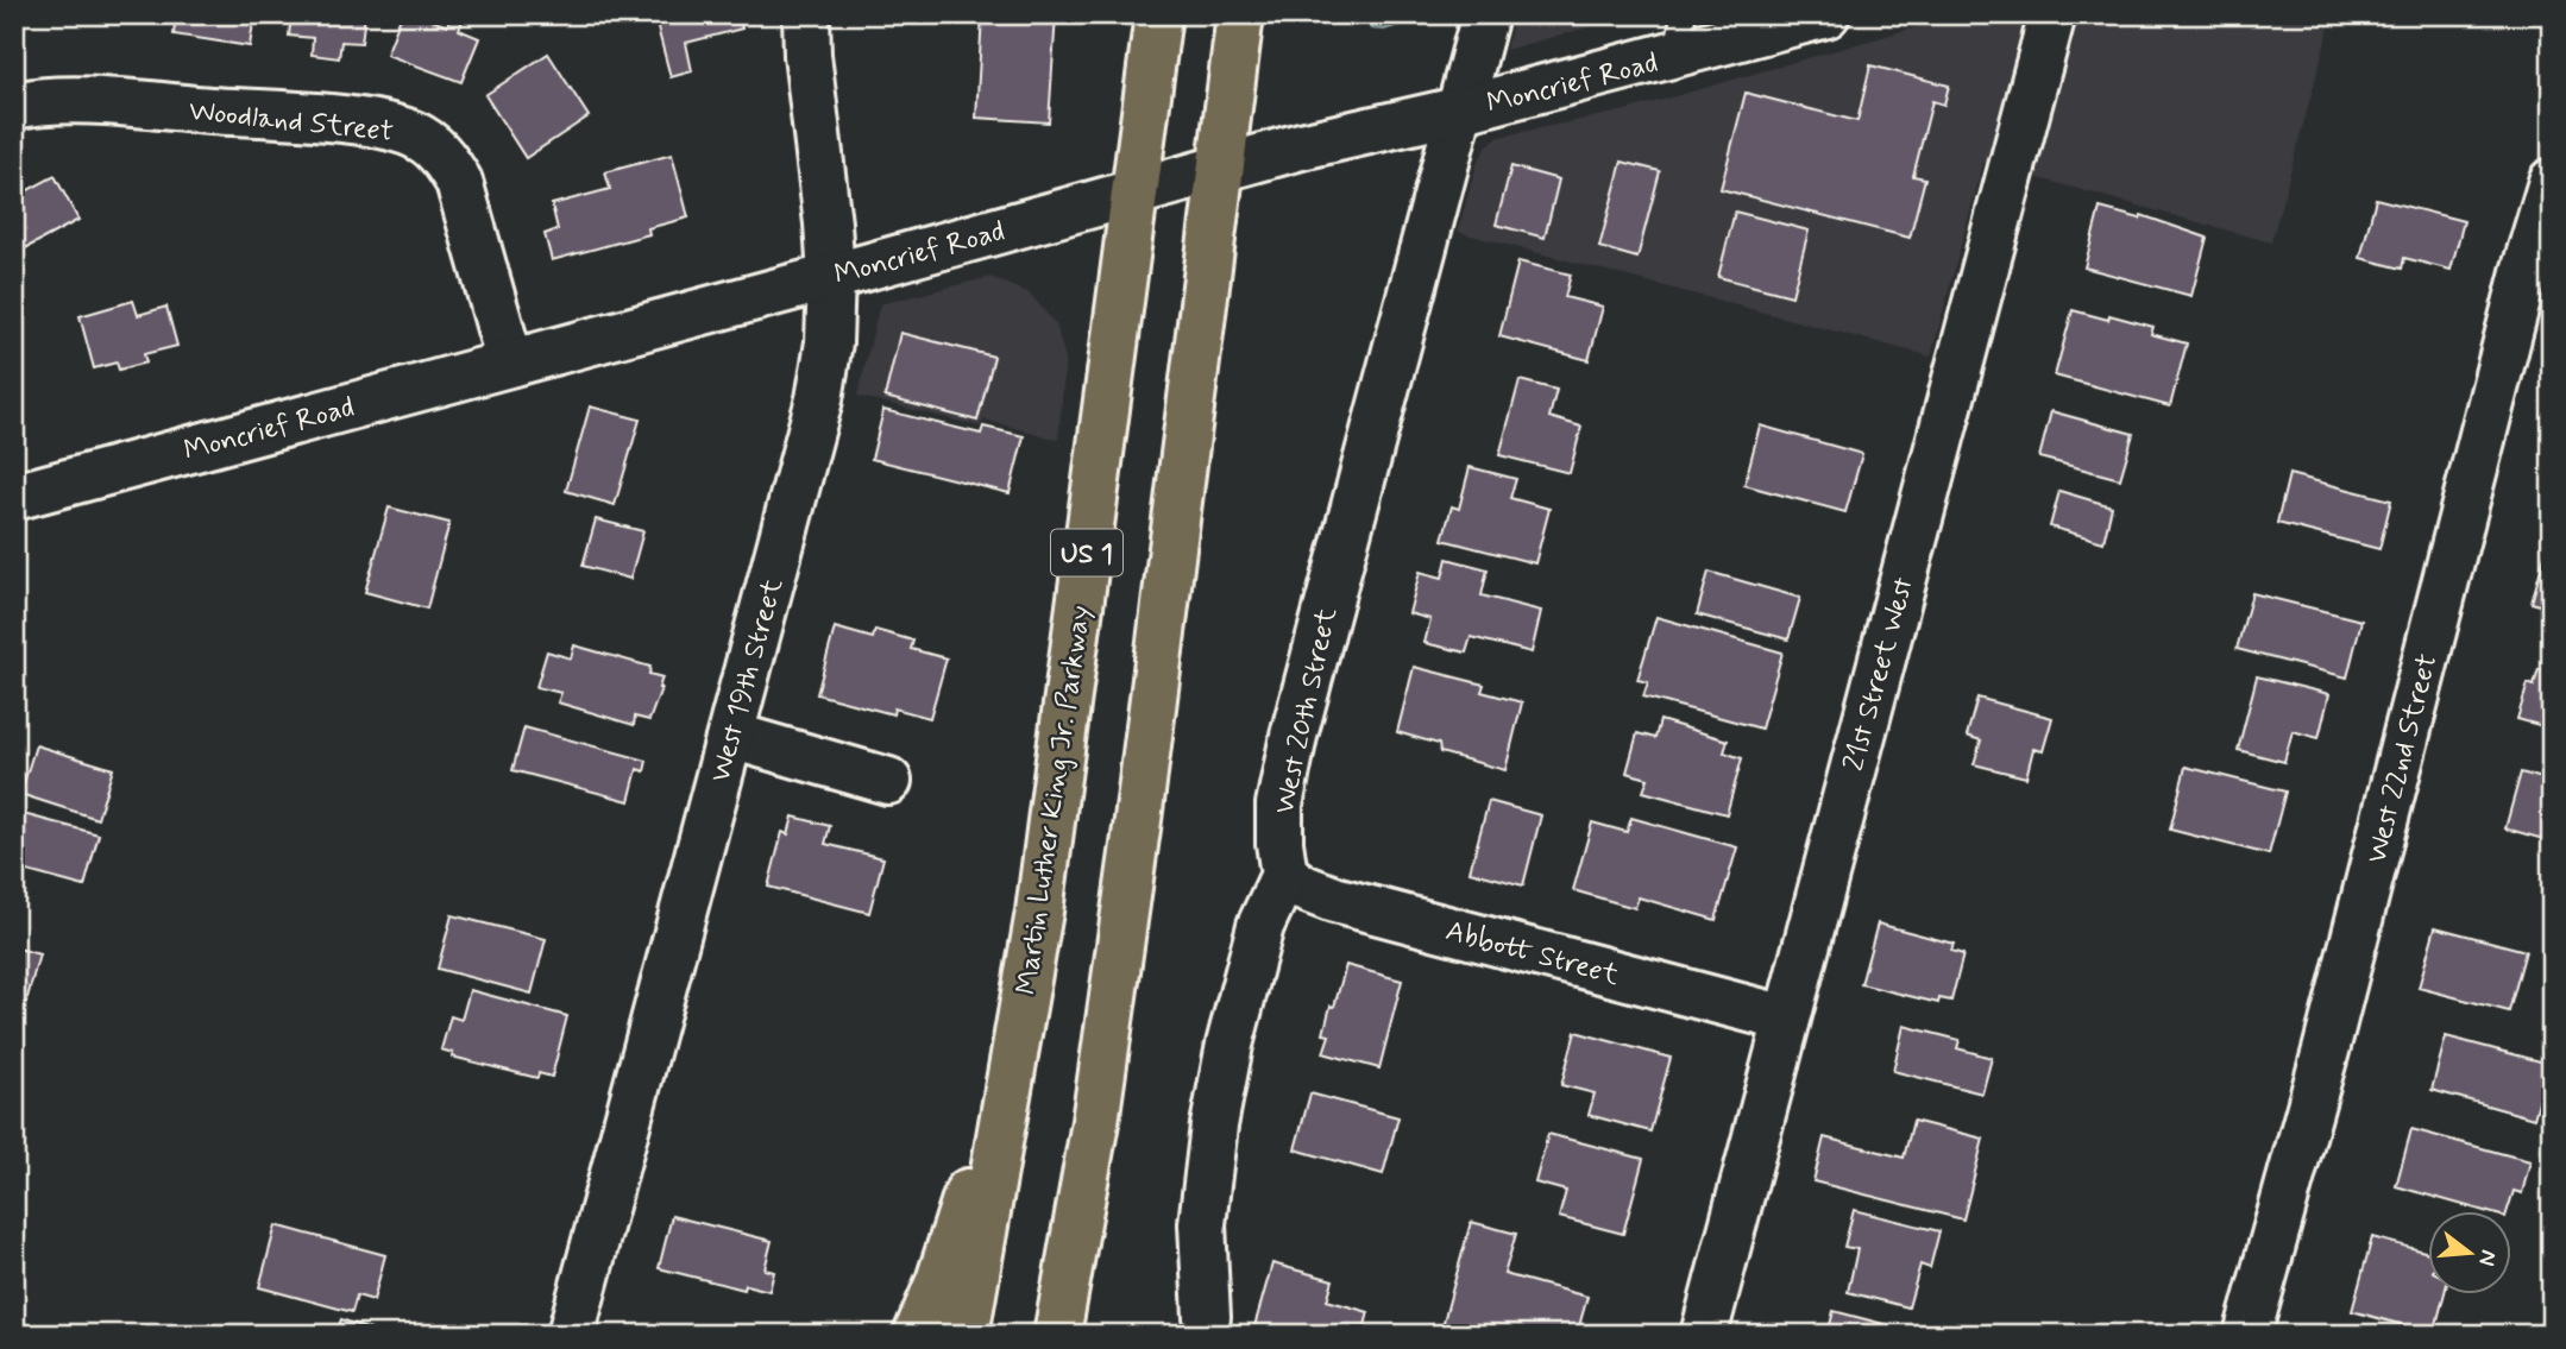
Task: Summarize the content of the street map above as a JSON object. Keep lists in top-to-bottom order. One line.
{"streets":{"highway":["US 1","Martin Luther King Jr. Parkway"],"street":["Moncrief Road","Woodland Street","21st Street West","West 19th Street","West 20th Street","West 22nd Street","Abbott Street"]},"crossings":[["Moncrief Road","Woodland Street"],["Moncrief Road","West 19th Street"],["Moncrief Road","West 20th Street"],["Moncrief Road","Martin Luther King Jr. Parkway"],["21st Street West","Abbott Street"],["West 20th Street","Abbott Street"]],"north":"right"}
